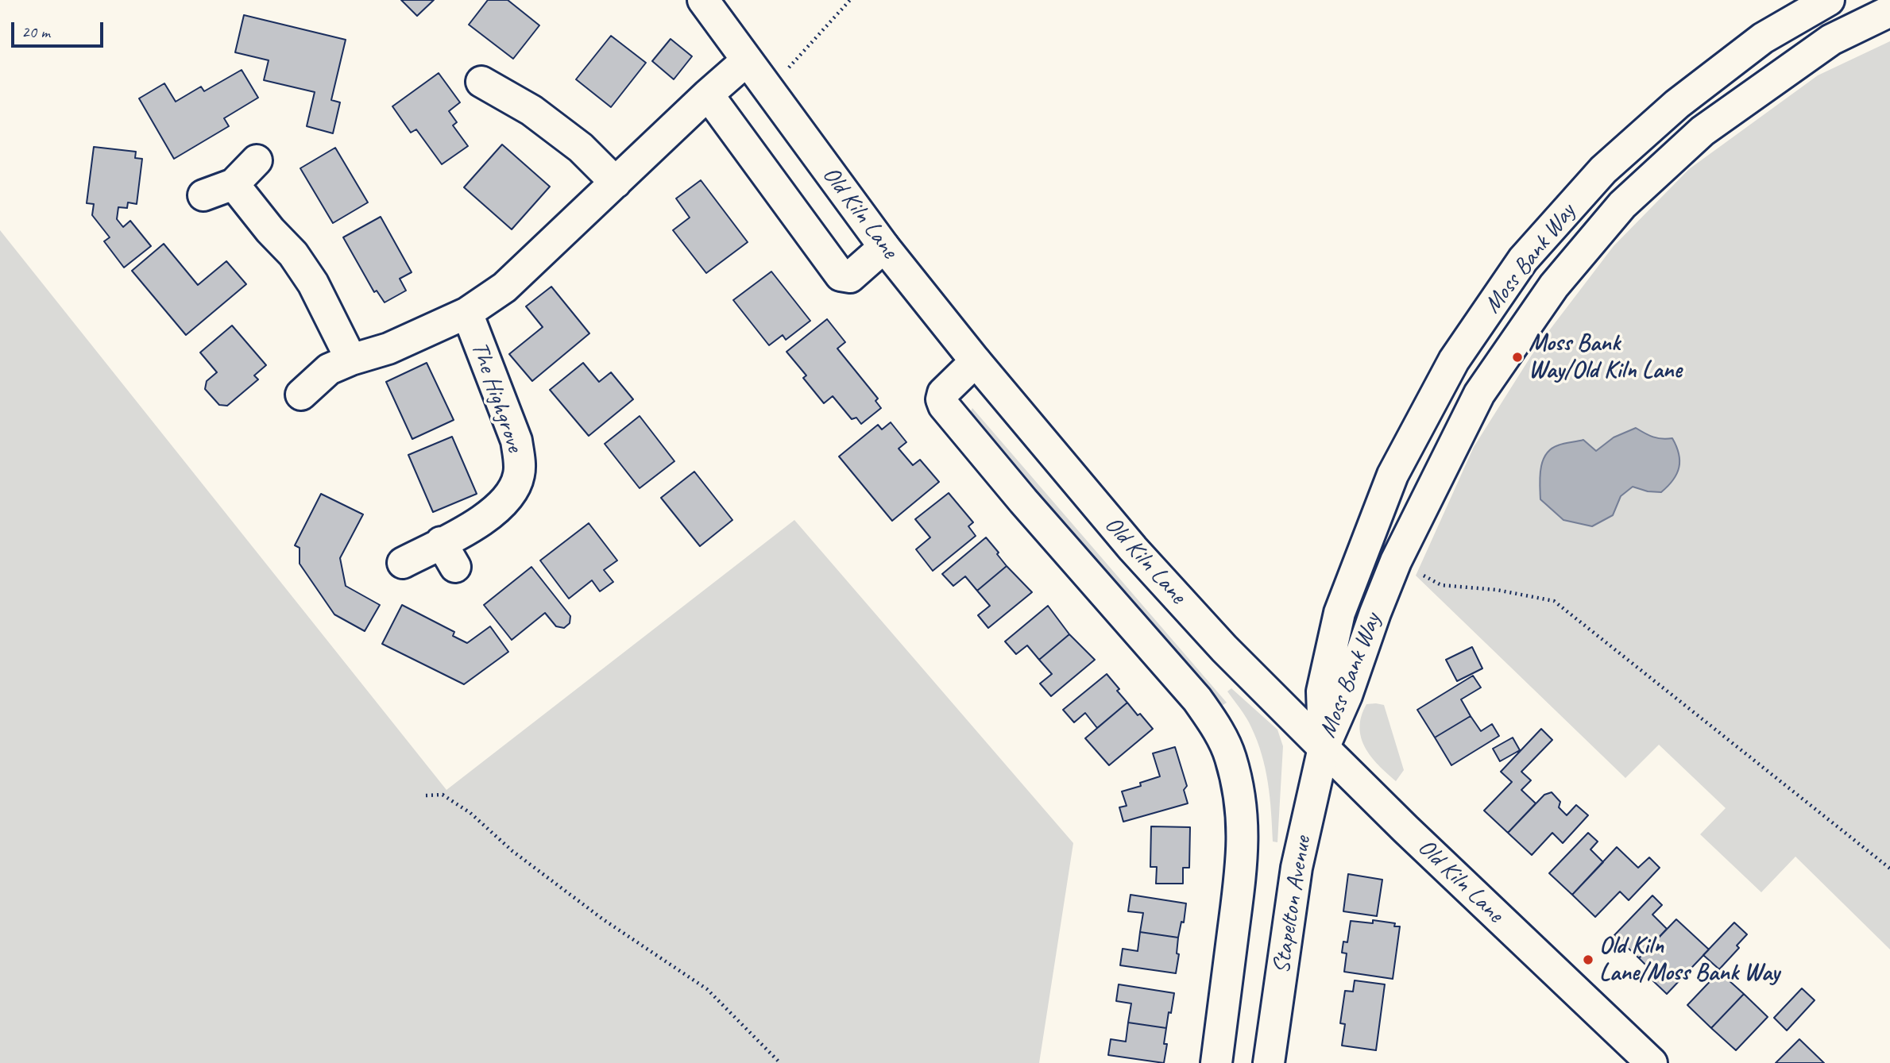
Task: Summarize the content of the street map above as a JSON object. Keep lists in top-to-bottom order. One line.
{"streets":{"main road":["Old Kiln Lane","Moss Bank Way","The Highgrove","Stapelton Avenue"]},"crossings":[["Old Kiln Lane","Moss Bank Way"],["Old Kiln Lane","The Highgrove"],["Old Kiln Lane","Stapelton Avenue"],["Moss Bank Way","Stapelton Avenue"]],"places":["Moss Bank Way/Old Kiln Lane","Old Kiln Lane/Moss Bank Way"],"scale_bar":"20 m"}
